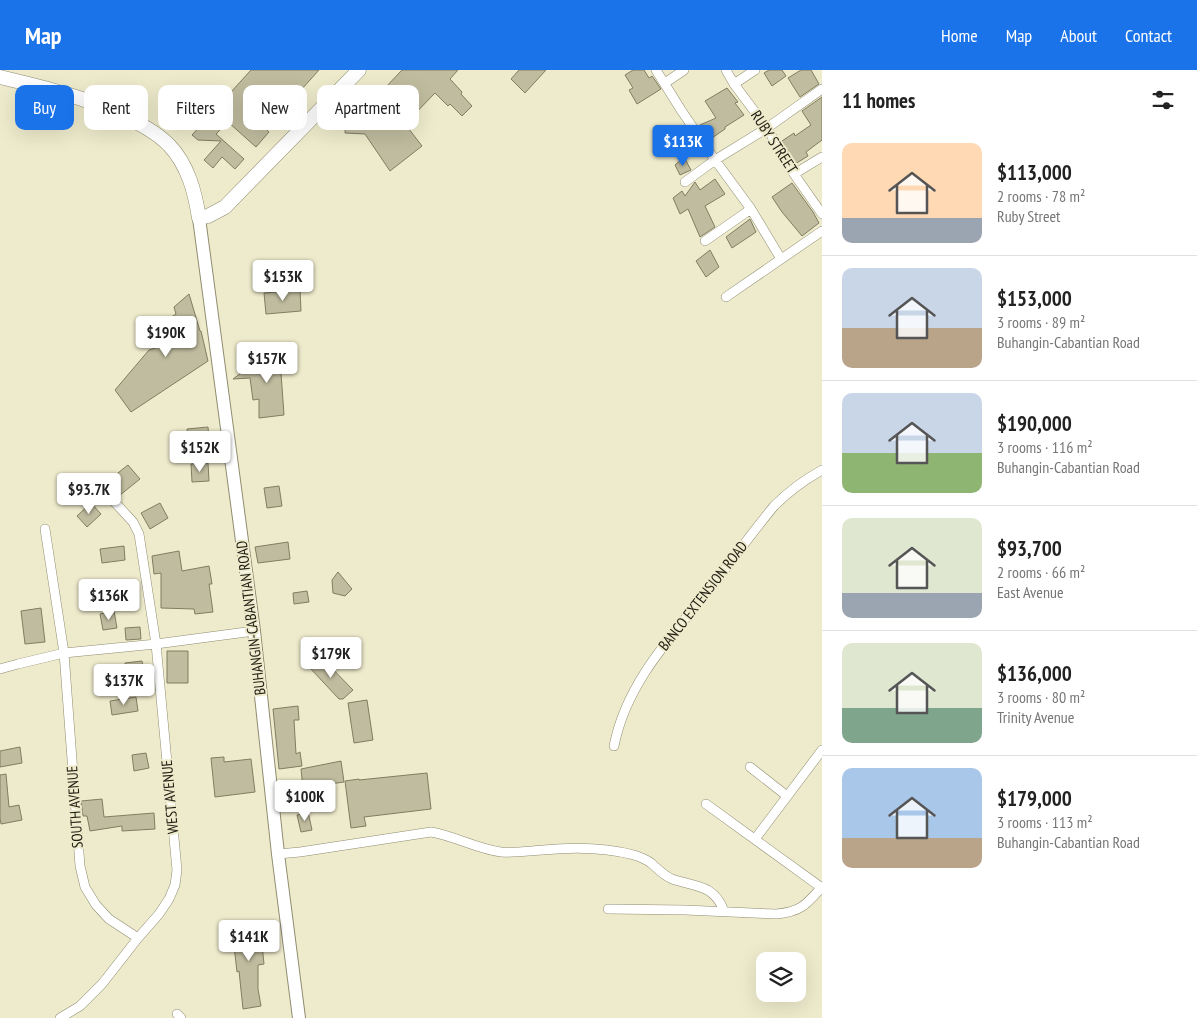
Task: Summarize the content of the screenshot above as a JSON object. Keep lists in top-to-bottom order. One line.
{"streets":{"main road":["BUHANGIN-CABANTIAN ROAD"],"street":["RUBY STREET","BANCO EXTENSION ROAD","WEST AVENUE","SOUTH AVENUE"]},"crossings":[["WEST AVENUE","SOUTH AVENUE"]],"page":{"header":"Map","nav":["Home","Map","About","Contact"],"heading":"11 homes","chip":["Buy","Rent","Filters","New","Apartment"],"price":["$113K","$153K","$190K","$157K","$152K","$93.7K","$136K","$179K","$137K","$100K","$141K"],"list":[{"name":"$113,000","note":"2 rooms · 78 m² · Ruby Street"},{"name":"$153,000","note":"3 rooms · 89 m² · Buhangin-Cabantian Road"},{"name":"$190,000","note":"3 rooms · 116 m² · Buhangin-Cabantian Road"},{"name":"$93,700","note":"2 rooms · 66 m² · East Avenue"},{"name":"$136,000","note":"3 rooms · 80 m² · Trinity Avenue"},{"name":"$179,000","note":"3 rooms · 113 m² · Buhangin-Cabantian Road"}]}}
